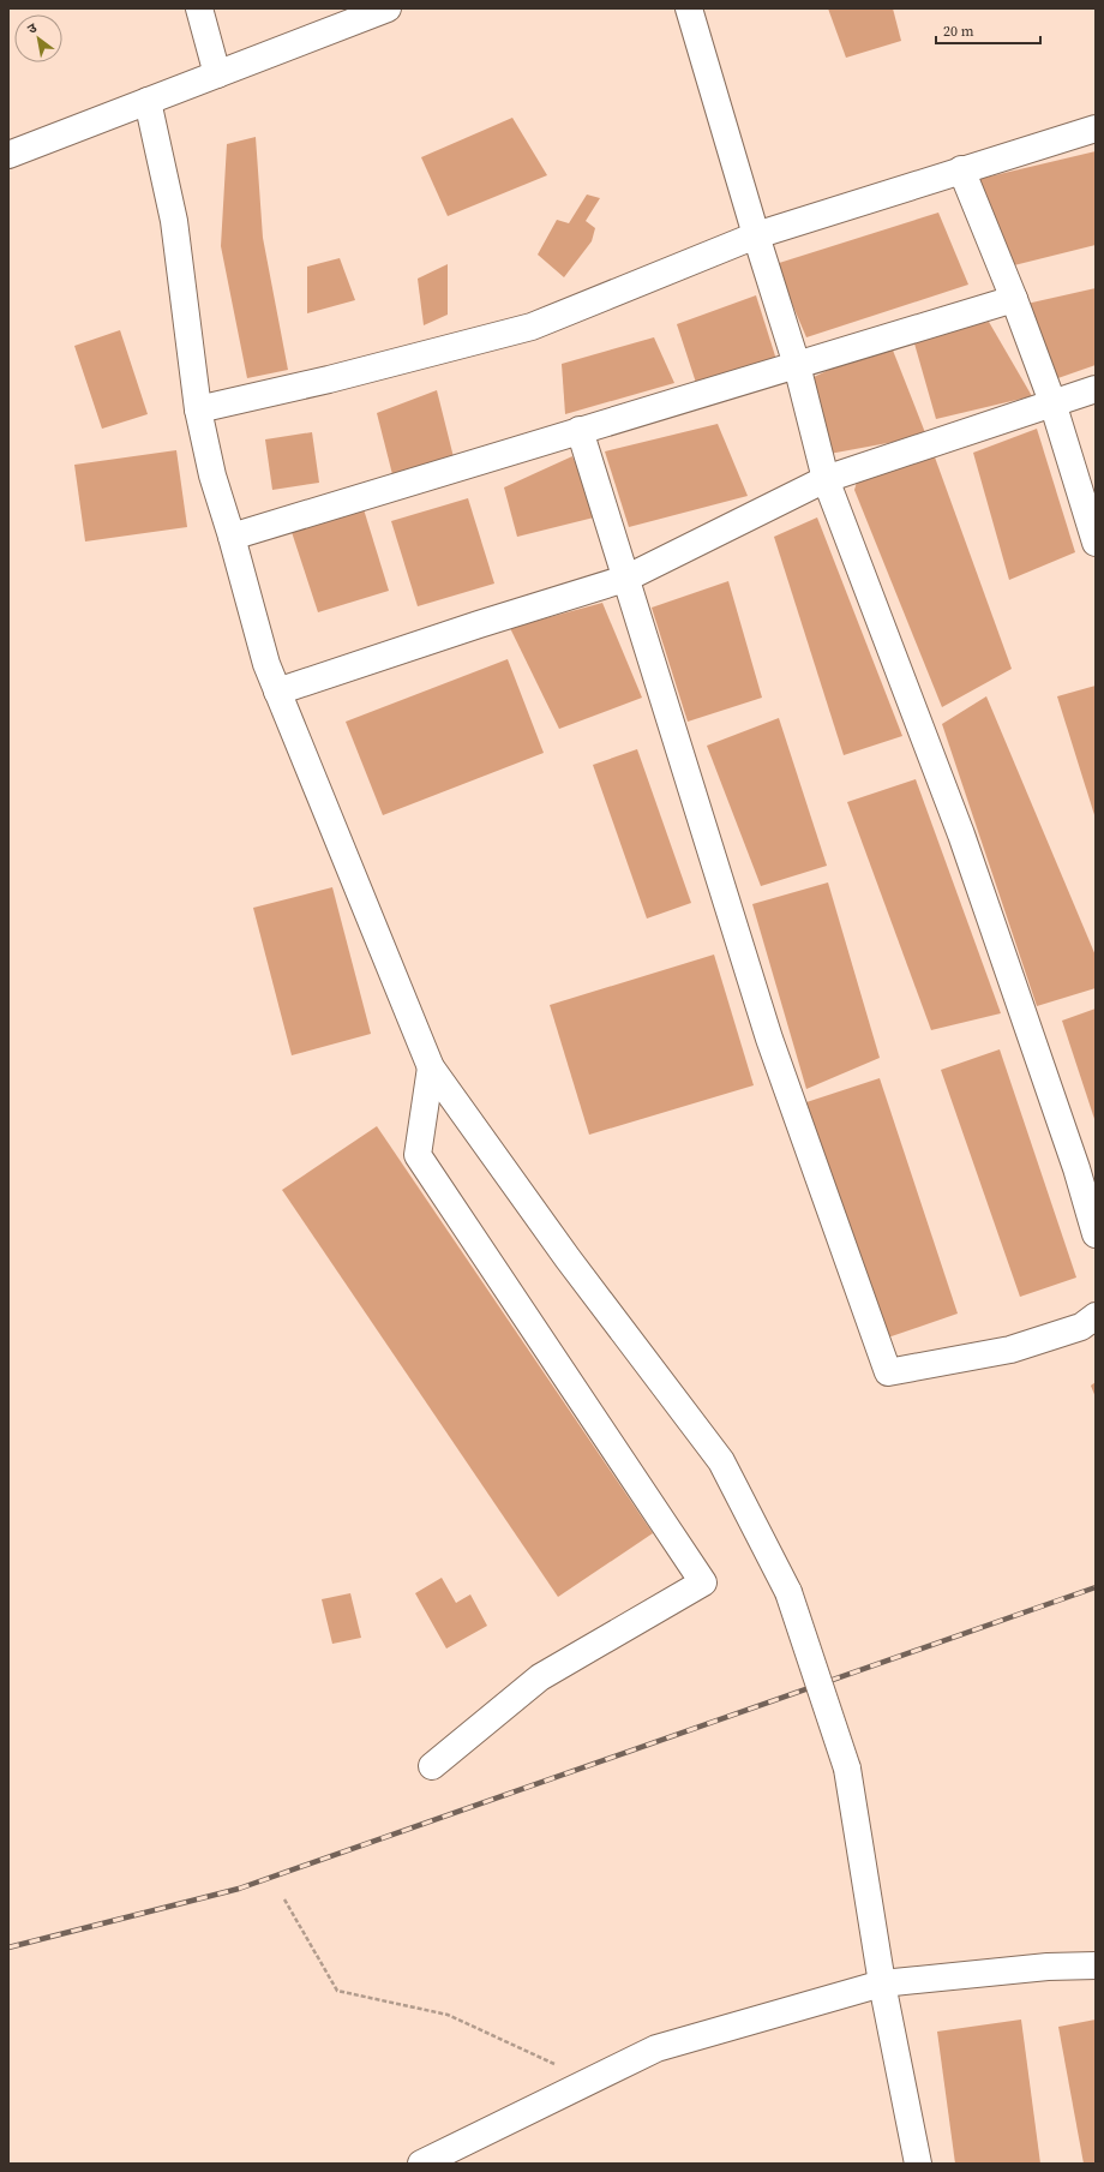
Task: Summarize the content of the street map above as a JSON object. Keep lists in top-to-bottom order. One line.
{"scale_bar":"20 m","north":"top left"}
